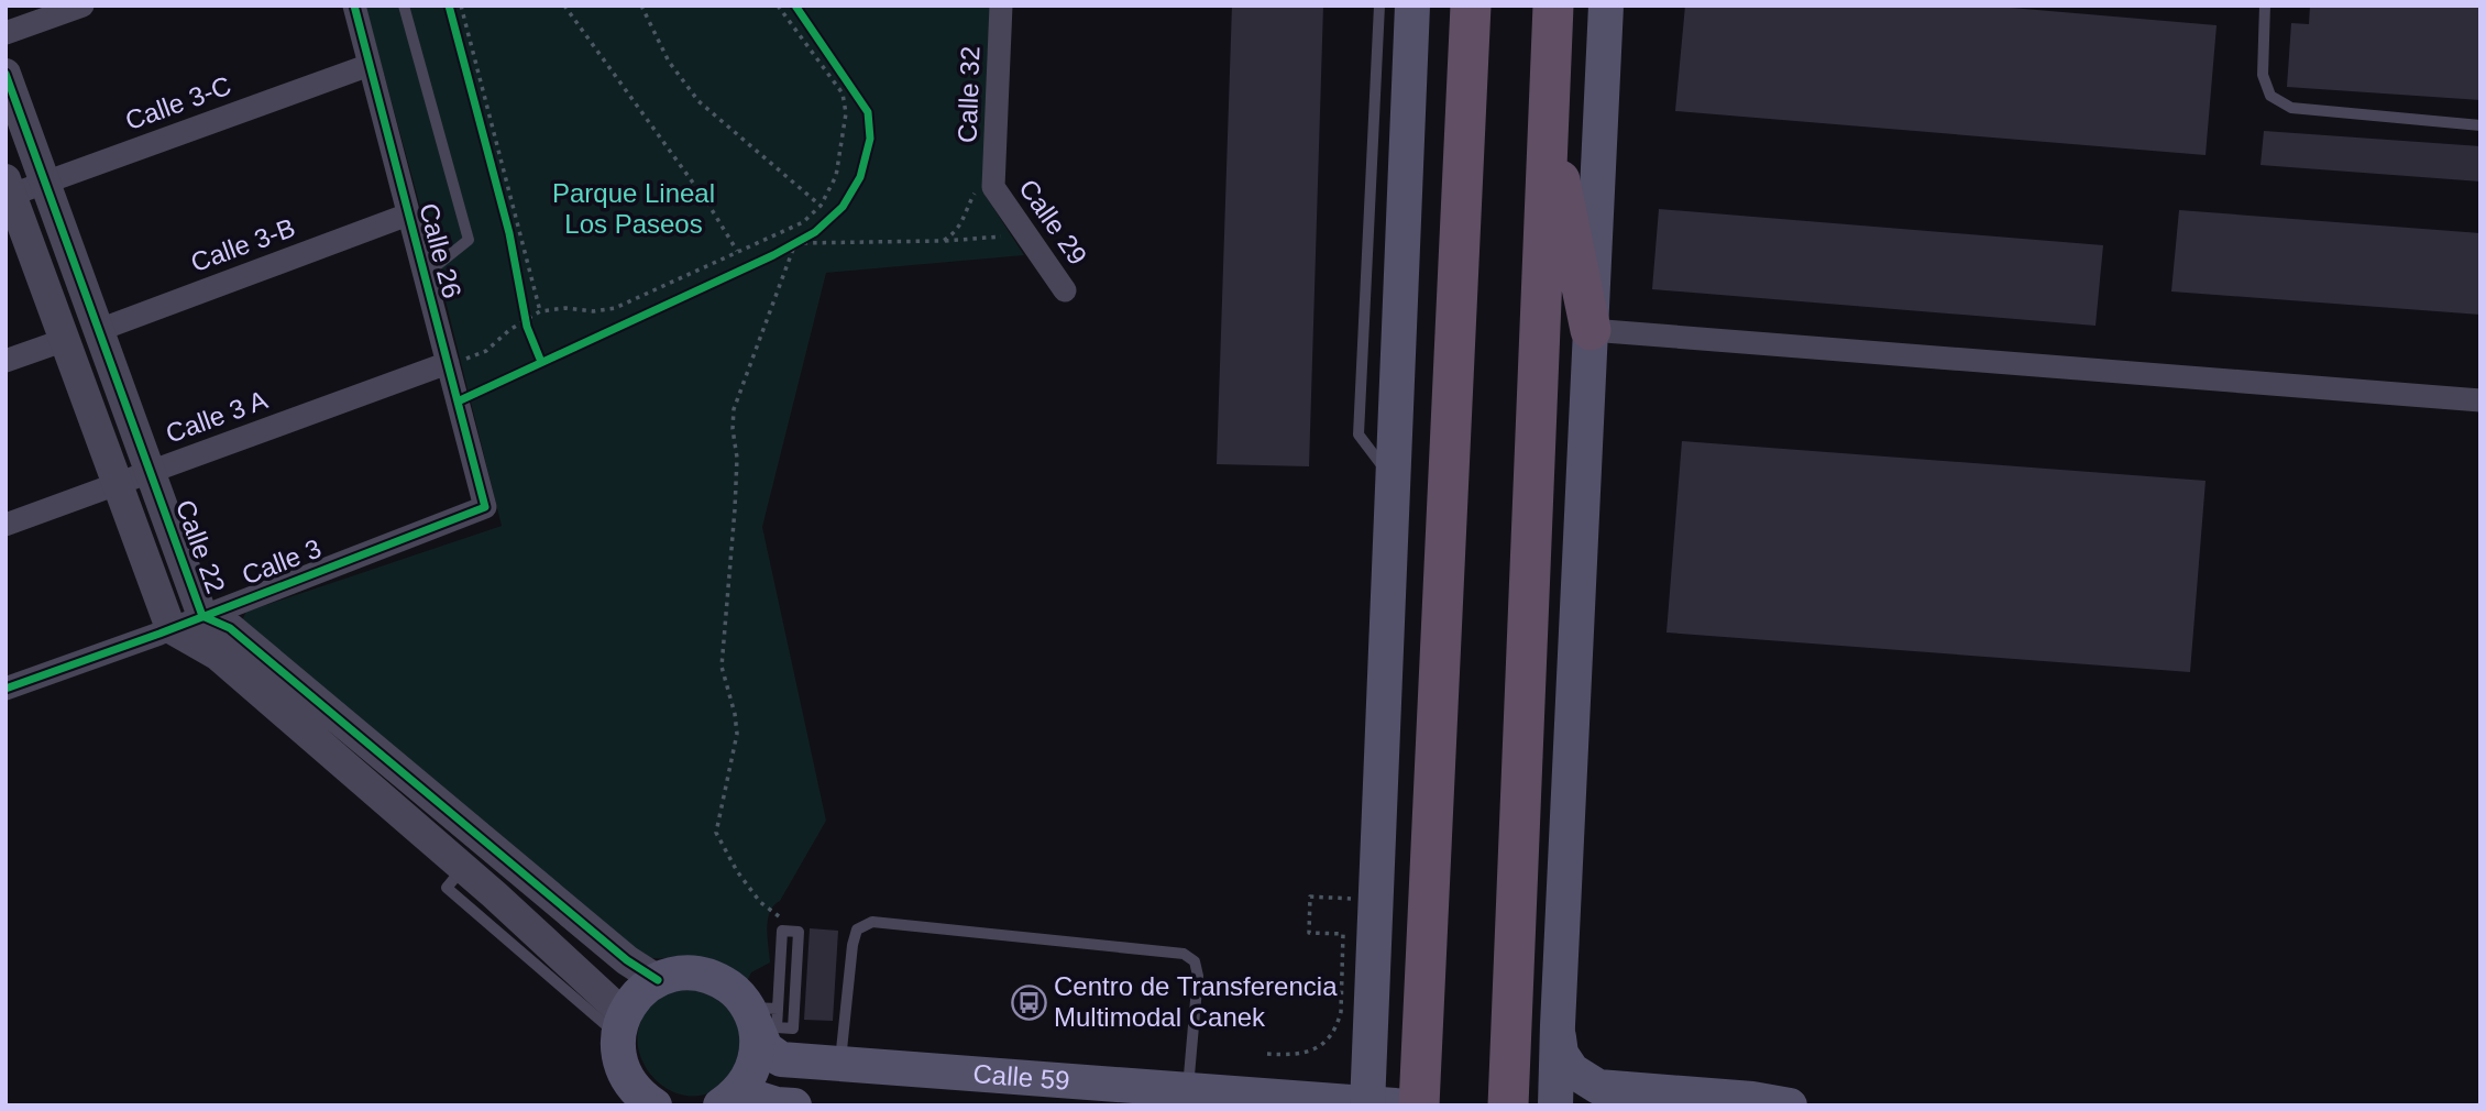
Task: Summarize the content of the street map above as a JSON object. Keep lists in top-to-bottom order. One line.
{"streets":{"main road":["Calle 59"],"street":["Calle 32","Calle 3-C","Calle 29","Calle 3-B","Calle 26","Calle 3 A","Calle 22","Calle 3"]},"crossings":[["Calle 32","Calle 29"],["Calle 3-C","Calle 26"],["Calle 3-C","Calle 22"],["Calle 3-B","Calle 26"],["Calle 3-B","Calle 22"],["Calle 26","Calle 3 A"],["Calle 26","Calle 3"],["Calle 3 A","Calle 22"],["Calle 22","Calle 3"],["Calle 22","Calle 59"]],"parks":["Parque Lineal Los Paseos"],"places":{"bus stop":["Centro de Transferencia Multimodal Canek"]}}
